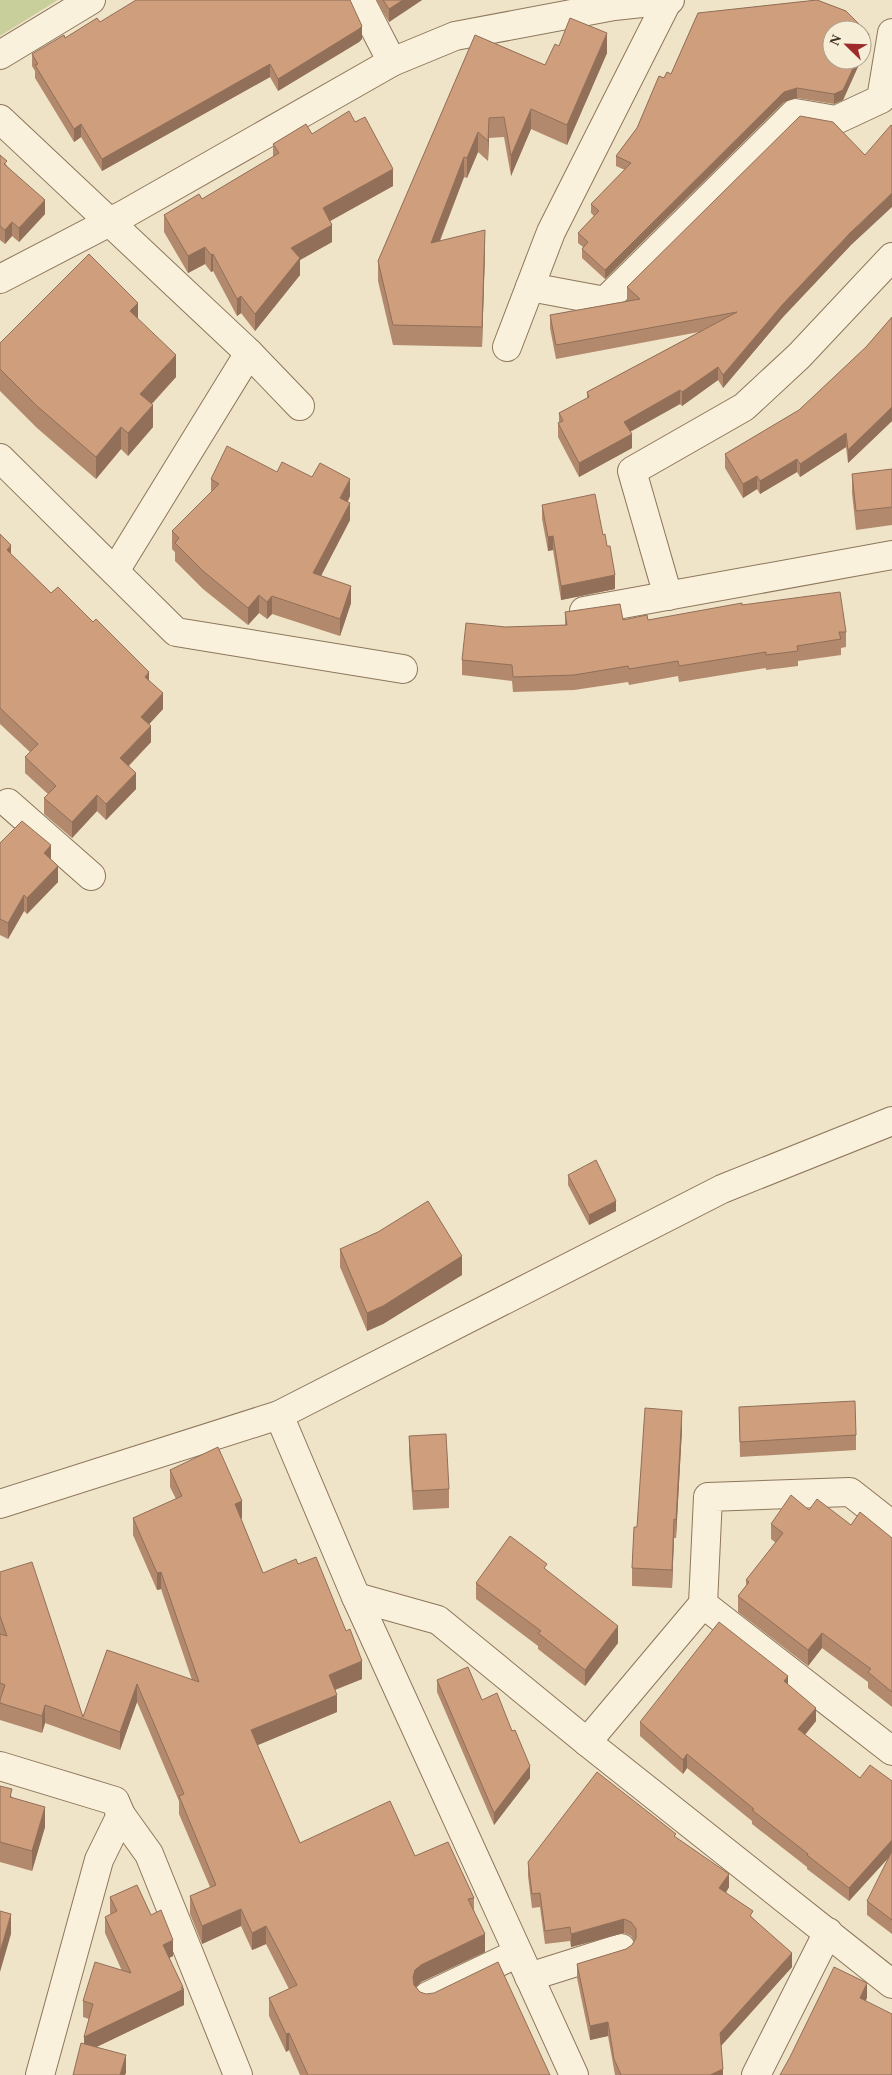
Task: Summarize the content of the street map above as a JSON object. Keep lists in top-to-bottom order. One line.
{"north":"top left"}
